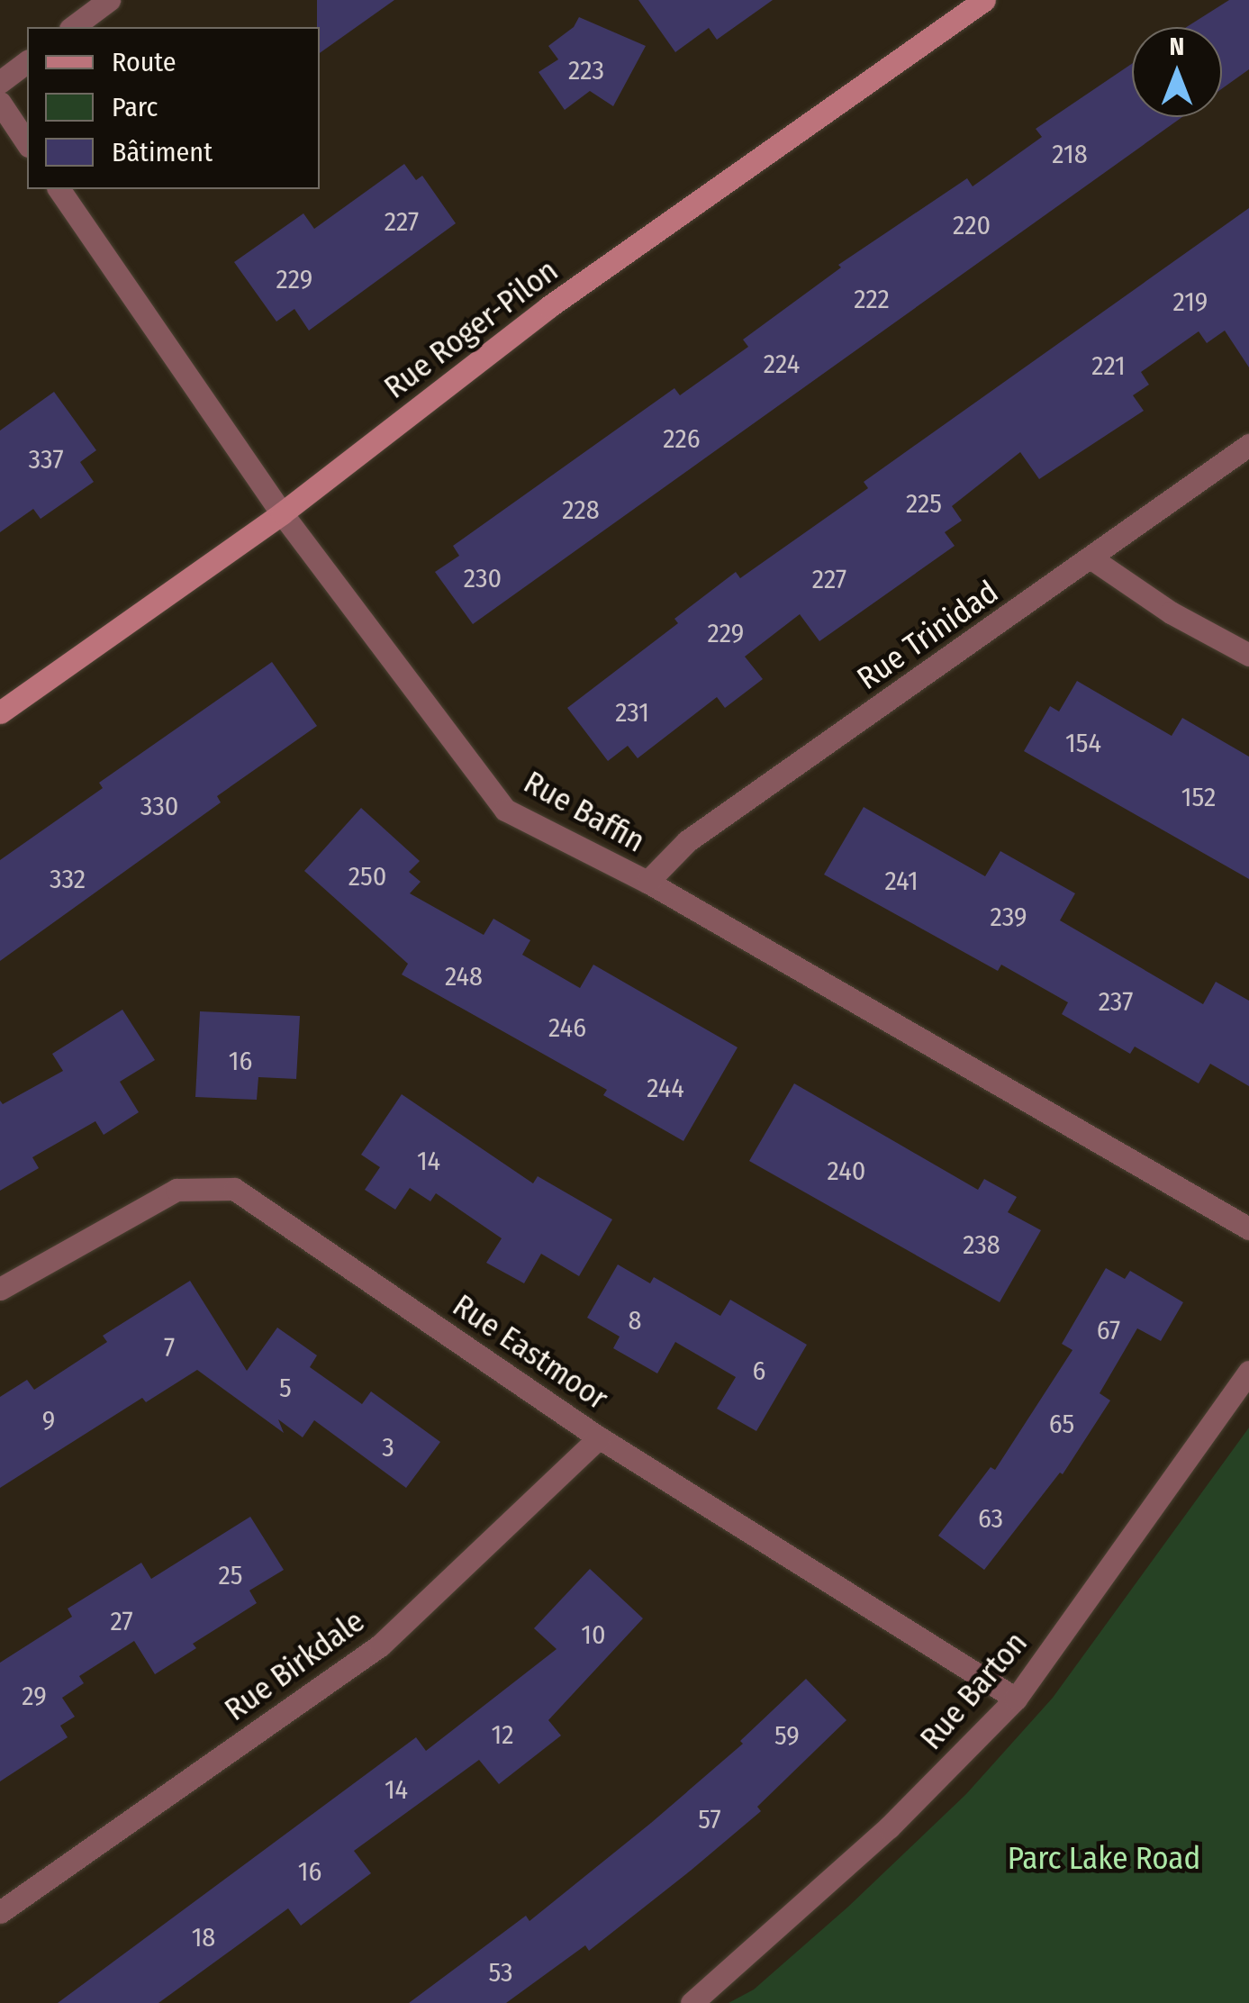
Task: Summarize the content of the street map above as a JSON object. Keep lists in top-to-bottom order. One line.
{"streets":{"street":["Rue Roger-Pilon","Rue Trinidad","Rue Baffin","Rue Eastmoor","Rue Birkdale","Rue Barton"]},"crossings":[["Rue Roger-Pilon","Rue Baffin"],["Rue Trinidad","Rue Baffin"],["Rue Eastmoor","Rue Birkdale"],["Rue Eastmoor","Rue Barton"]],"parks":["Parc Lake Road"],"house_numbers":["223","218","227","220","229","222","219","224","221","226","337","225","228","230","227","229","231","154","152","330","250","332","241","239","248","237","246","16","244","14","240","238","8","67","7","6","5","9","65","3","63","25","27","10","29","12","59","14","57","16","18","53"],"legend":["Route","Parc","Bâtiment"],"north":"top"}
